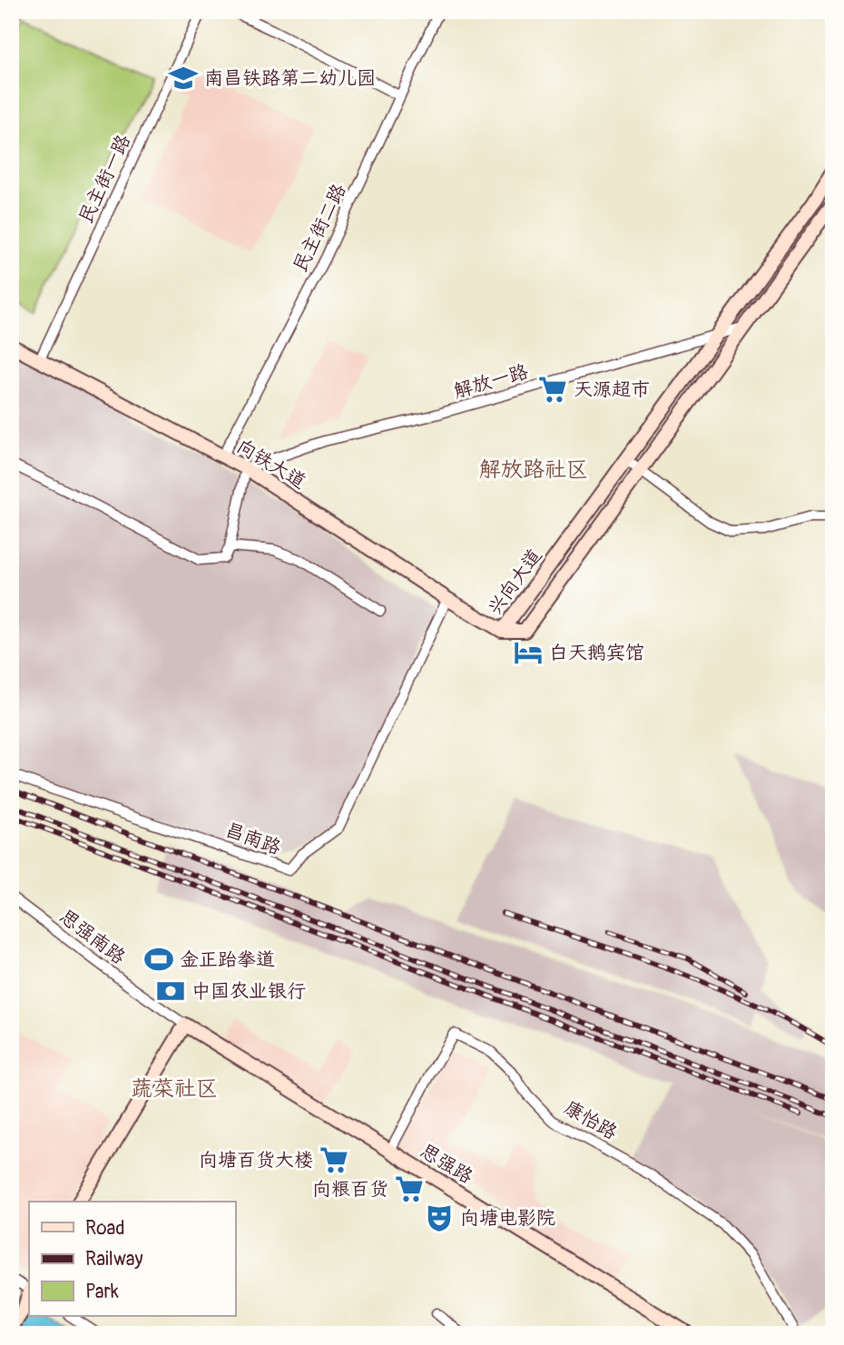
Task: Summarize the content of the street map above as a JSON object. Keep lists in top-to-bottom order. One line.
{"streets":{"street":["民主街一路","民主街二路","解放一路","向铁大道","兴向大道","昌南路","思强南路","康怡路","思强路"]},"crossings":[["民主街一路","向铁大道"],["民主街二路","向铁大道"],["解放一路","向铁大道"],["解放一路","兴向大道"],["向铁大道","兴向大道"],["向铁大道","昌南路"],["思强南路","思强路"],["康怡路","思强路"]],"districts":["解放路社区","蔬菜社区"],"places":{"school or university":["南昌铁路第二幼儿园"],"supermarket":["天源超市","向塘百货大楼","向粮百货"],"hotel":["白天鹅宾馆"],"sports":["金正跆拳道"],"bank":["中国农业银行"],"theatre":["向塘电影院"]},"legend":["Road","Railway","Park"]}
